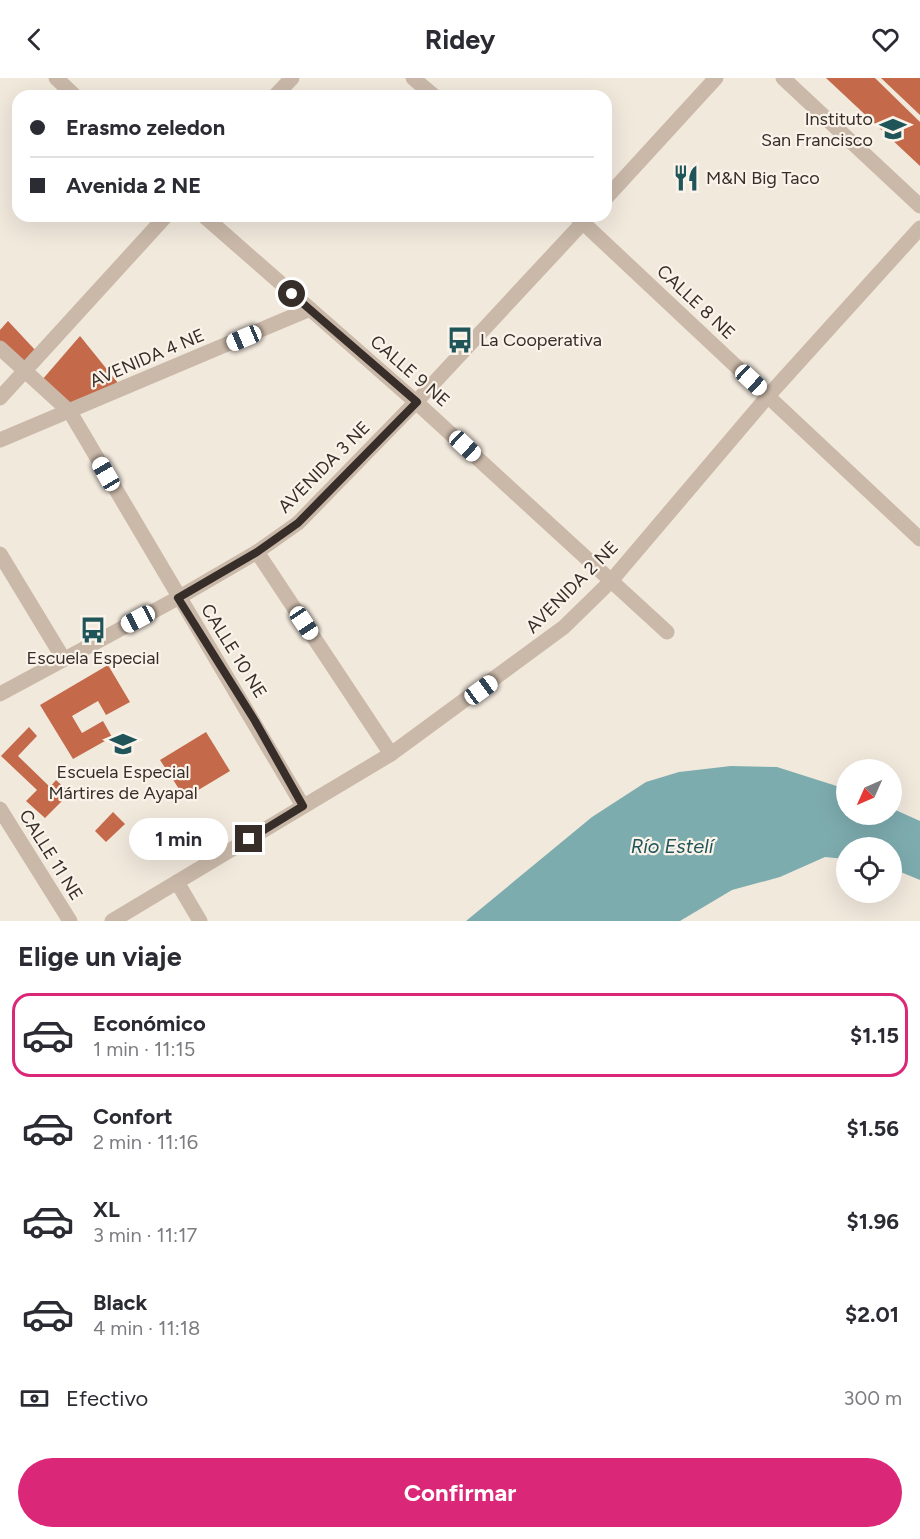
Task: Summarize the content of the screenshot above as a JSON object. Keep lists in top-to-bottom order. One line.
{"streets":{"street":["CALLE 8 NE","AVENIDA 4 NE","CALLE 9 NE","AVENIDA 3 NE","AVENIDA 2 NE","CALLE 10 NE","CALLE 11 NE"]},"crossings":[["CALLE 8 NE","AVENIDA 2 NE"],["AVENIDA 4 NE","CALLE 9 NE"],["AVENIDA 4 NE","CALLE 10 NE"],["CALLE 9 NE","AVENIDA 3 NE"],["CALLE 9 NE","AVENIDA 2 NE"],["AVENIDA 3 NE","CALLE 10 NE"],["AVENIDA 2 NE","CALLE 10 NE"]],"water":["Río Estelí"],"places":{"school or university":["Instituto San Francisco","Escuela Especial Mártires de Ayapal"],"restaurant":["M&N Big Taco"],"bus stop":["La Cooperativa","Escuela Especial"]},"north":"bottom left","page":{"header":"Ridey","banner":["Erasmo zeledon","Avenida 2 NE"],"bubble":"1 min","heading":"Elige un viaje","list":[{"name":"Económico","note":"1 min · 11:15","value":"$1.15"},{"name":"Confort","note":"2 min · 11:16","value":"$1.56"},{"name":"XL","note":"3 min · 11:17","value":"$1.96"},{"name":"Black","note":"4 min · 11:18","value":"$2.01"}],"pay":["Efectivo","300 m"],"buttons":"Confirmar"}}
